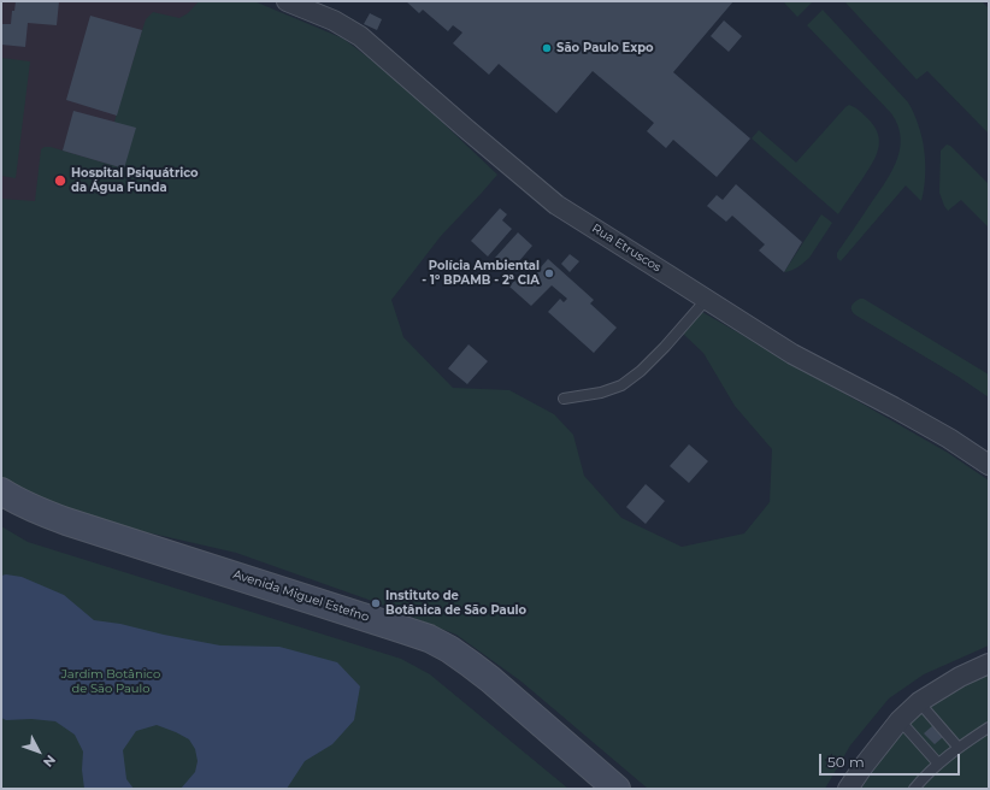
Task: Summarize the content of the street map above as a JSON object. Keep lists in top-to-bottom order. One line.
{"streets":{"main road":["Avenida Miguel Estefno"],"street":["Rua Etruscos"]},"parks":["Jardim Botânico de São Paulo"],"places":["São Paulo Expo","Hospital Psiquátrico da Água Funda","Polícia Ambiental - 1º BPAMB - 2ª CIA","Instituto de Botânica de São Paulo"],"scale_bar":"50 m","north":"bottom right"}
